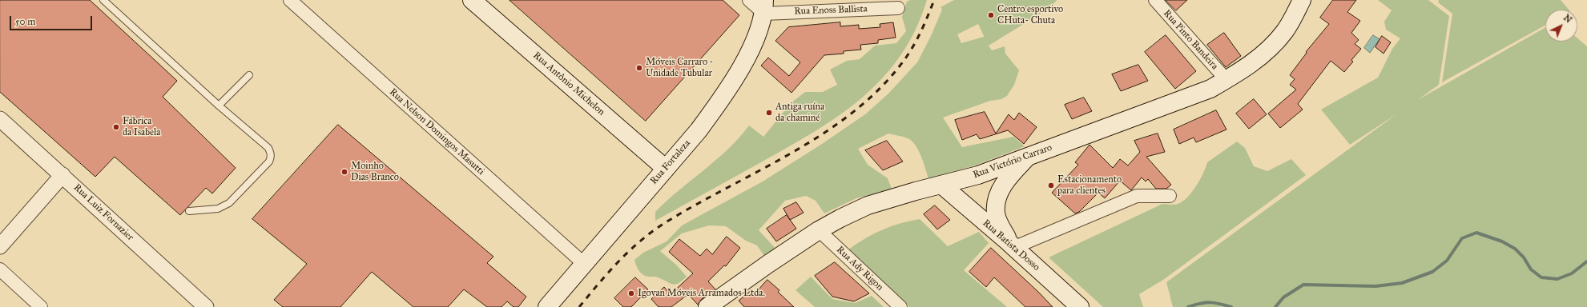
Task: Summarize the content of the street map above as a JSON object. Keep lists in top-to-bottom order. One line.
{"streets":{"main road":["Rua Antônio Michelon","Rua Victório Carraro","Rua Fortaleza","Rua Batista Dosso"],"street":["Rua Enoss Ballista","Rua Pinto Bandeira","Rua Nelson Domingos Masutti","Rua Luiz Fornazier","Rua Ady Rigon"]},"crossings":[["Rua Enoss Ballista","Rua Fortaleza"],["Rua Pinto Bandeira","Rua Victório Carraro"],["Rua Antônio Michelon","Rua Fortaleza"],["Rua Nelson Domingos Masutti","Rua Fortaleza"],["Rua Victório Carraro","Rua Batista Dosso"],["Rua Victório Carraro","Rua Ady Rigon"]],"places":["Centro esportivo CHuta- Chuta","Móveis Carraro - Unidade Tubular","Antiga ruína da chaminé","Fábrica da Isabela","Moinho Dias Branco","Estacionamento para clientes","Igovan Móveis Arramados Ltda."],"scale_bar":"50 m","north":"top right"}
